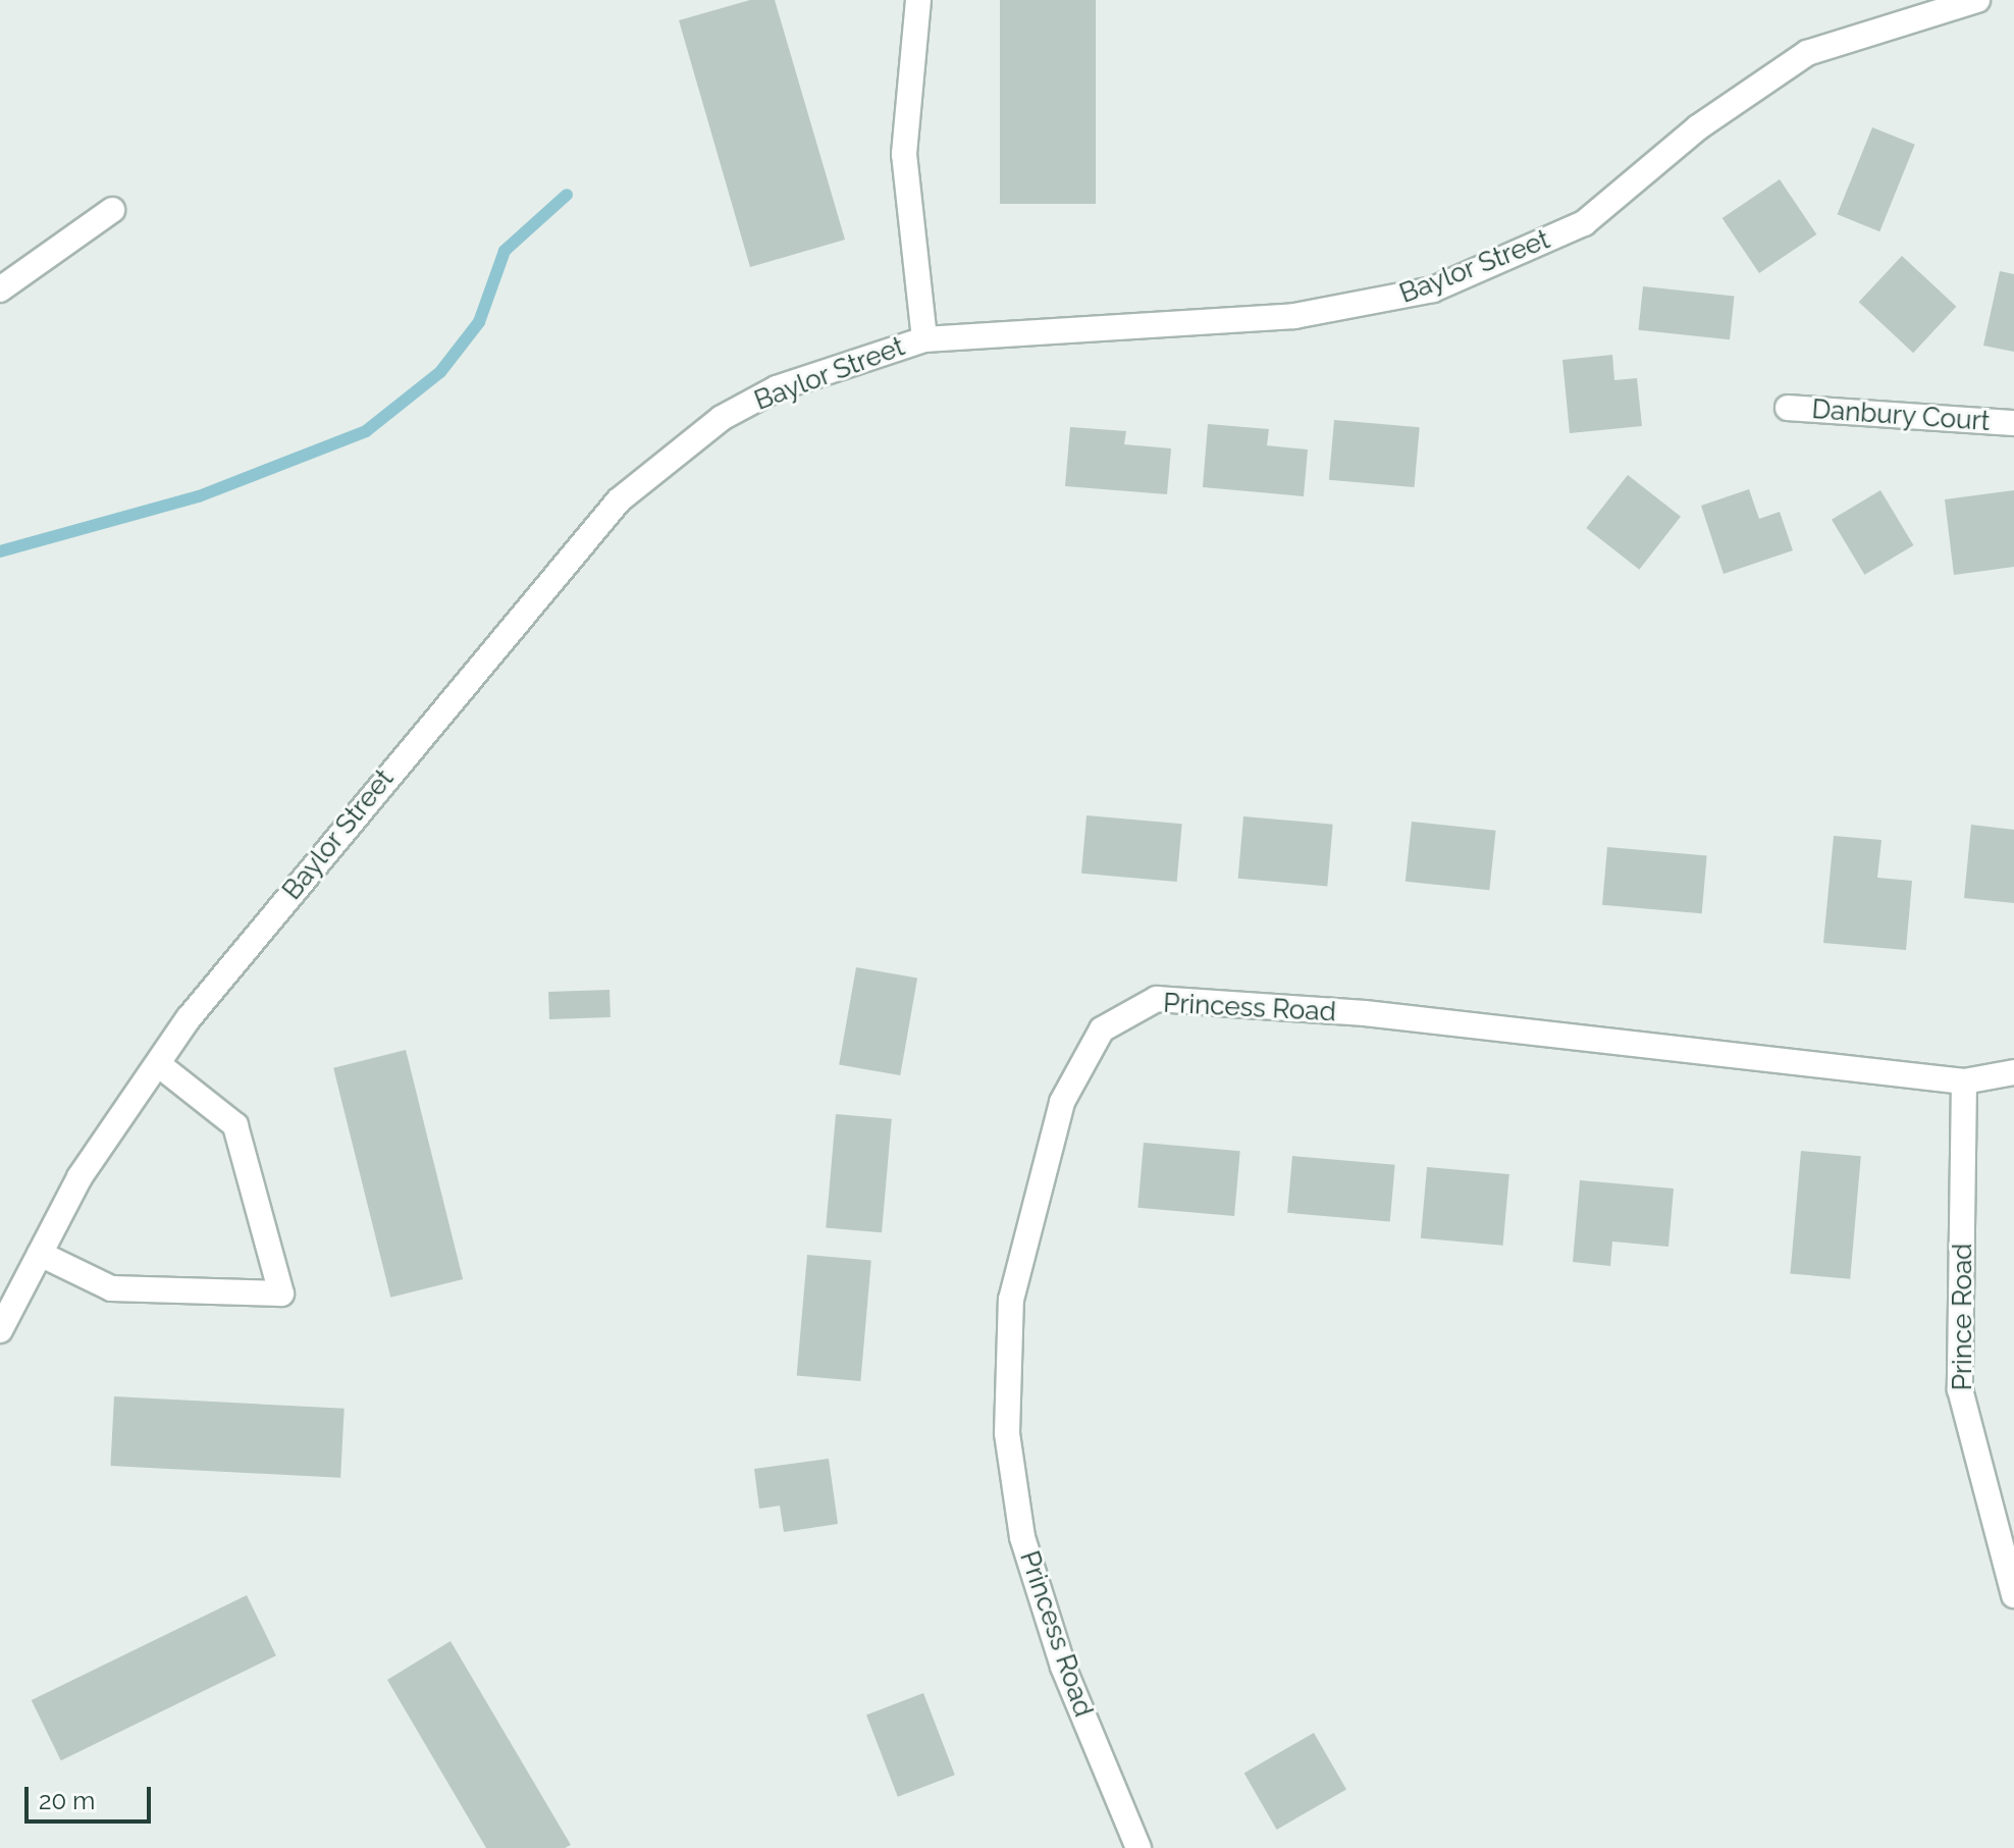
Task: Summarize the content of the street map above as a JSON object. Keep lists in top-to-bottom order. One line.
{"streets":{"street":["Baylor Street","Danbury Court","Princess Road","Prince Road"]},"crossings":[["Princess Road","Prince Road"]],"scale_bar":"20 m"}
